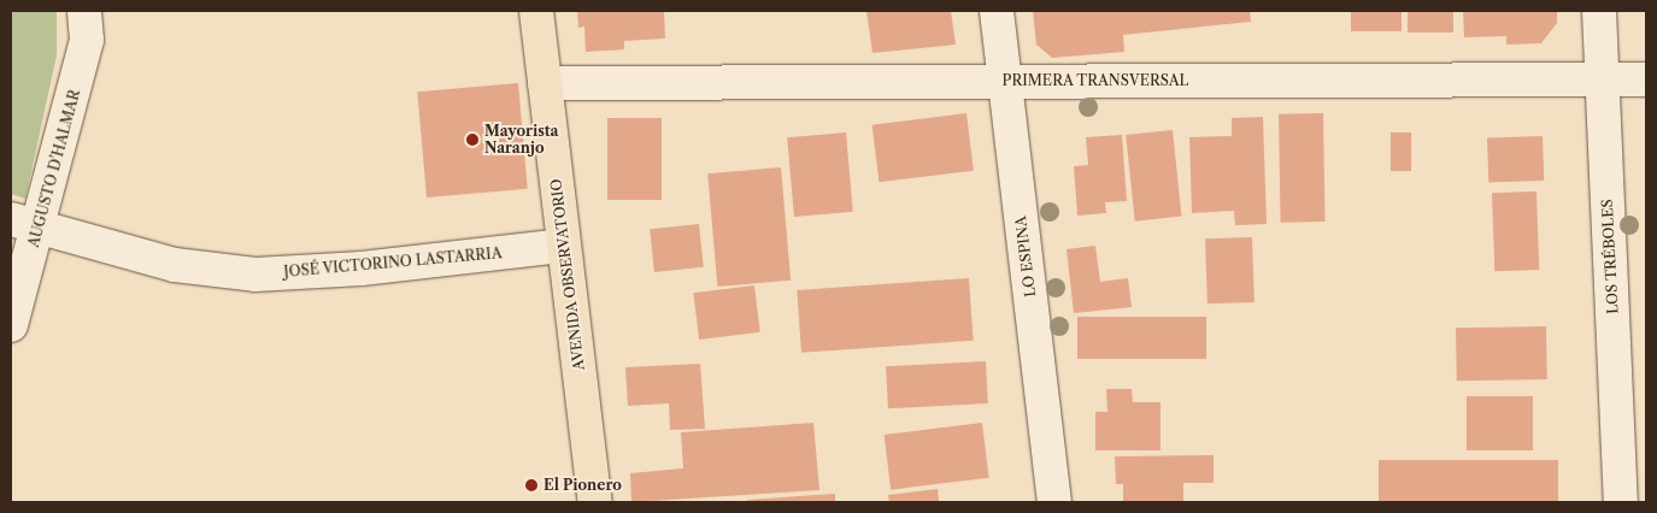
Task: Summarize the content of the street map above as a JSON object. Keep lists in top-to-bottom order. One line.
{"streets":{"main road":["AVENIDA OBSERVATORIO"],"street":["PRIMERA TRANSVERSAL","AUGUSTO D'HALMAR","LO ESPINA","LOS TRÉBOLES","JOSÉ VICTORINO LASTARRIA"]},"crossings":[["PRIMERA TRANSVERSAL","LO ESPINA"],["PRIMERA TRANSVERSAL","LOS TRÉBOLES"],["PRIMERA TRANSVERSAL","AVENIDA OBSERVATORIO"],["AUGUSTO D'HALMAR","JOSÉ VICTORINO LASTARRIA"],["JOSÉ VICTORINO LASTARRIA","AVENIDA OBSERVATORIO"]],"places":["Mayorista Naranjo","El Pionero"]}
